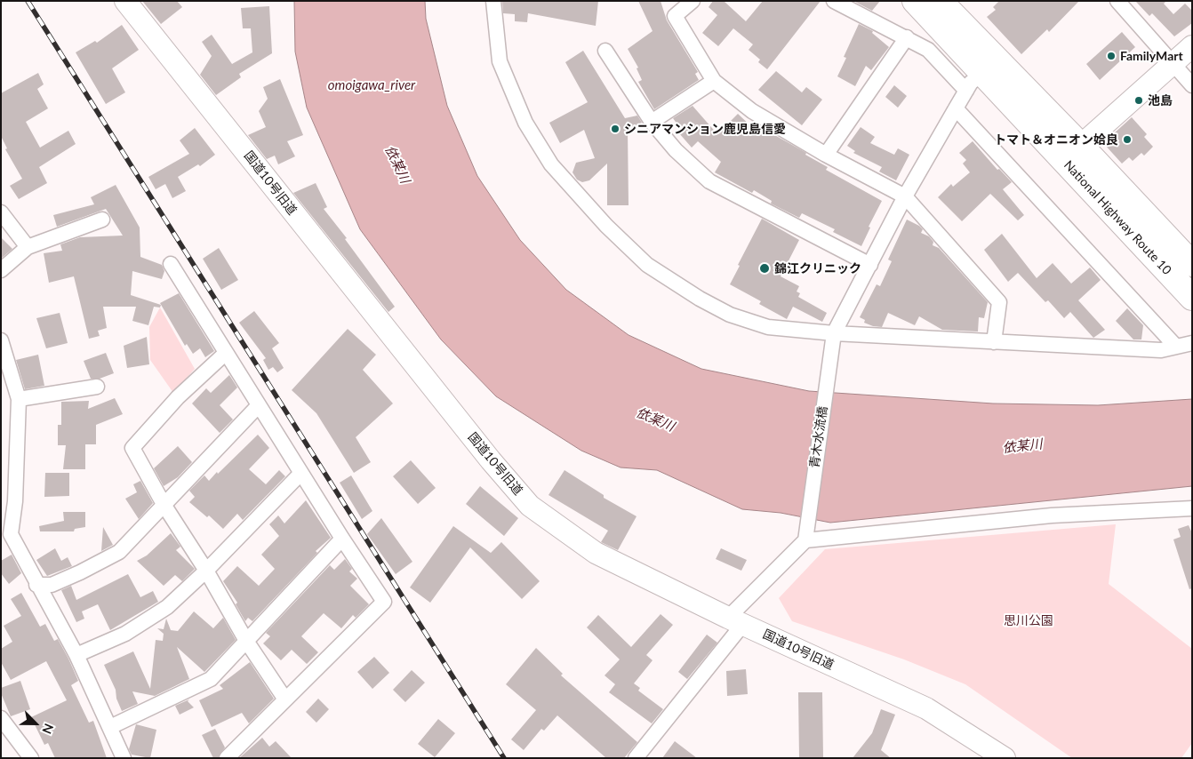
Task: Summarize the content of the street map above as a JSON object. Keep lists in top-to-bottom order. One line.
{"streets":{"highway":["National Highway Route 10"],"street":["国道10号旧道","青木水流橋"]},"water":["omoigawa_river","依某川"],"parks":["思川公園"],"places":["FamilyMart","池島","シニアマンション鹿児島信愛","トマト＆オニオン姶良","錦江クリニック"],"north":"bottom right"}
